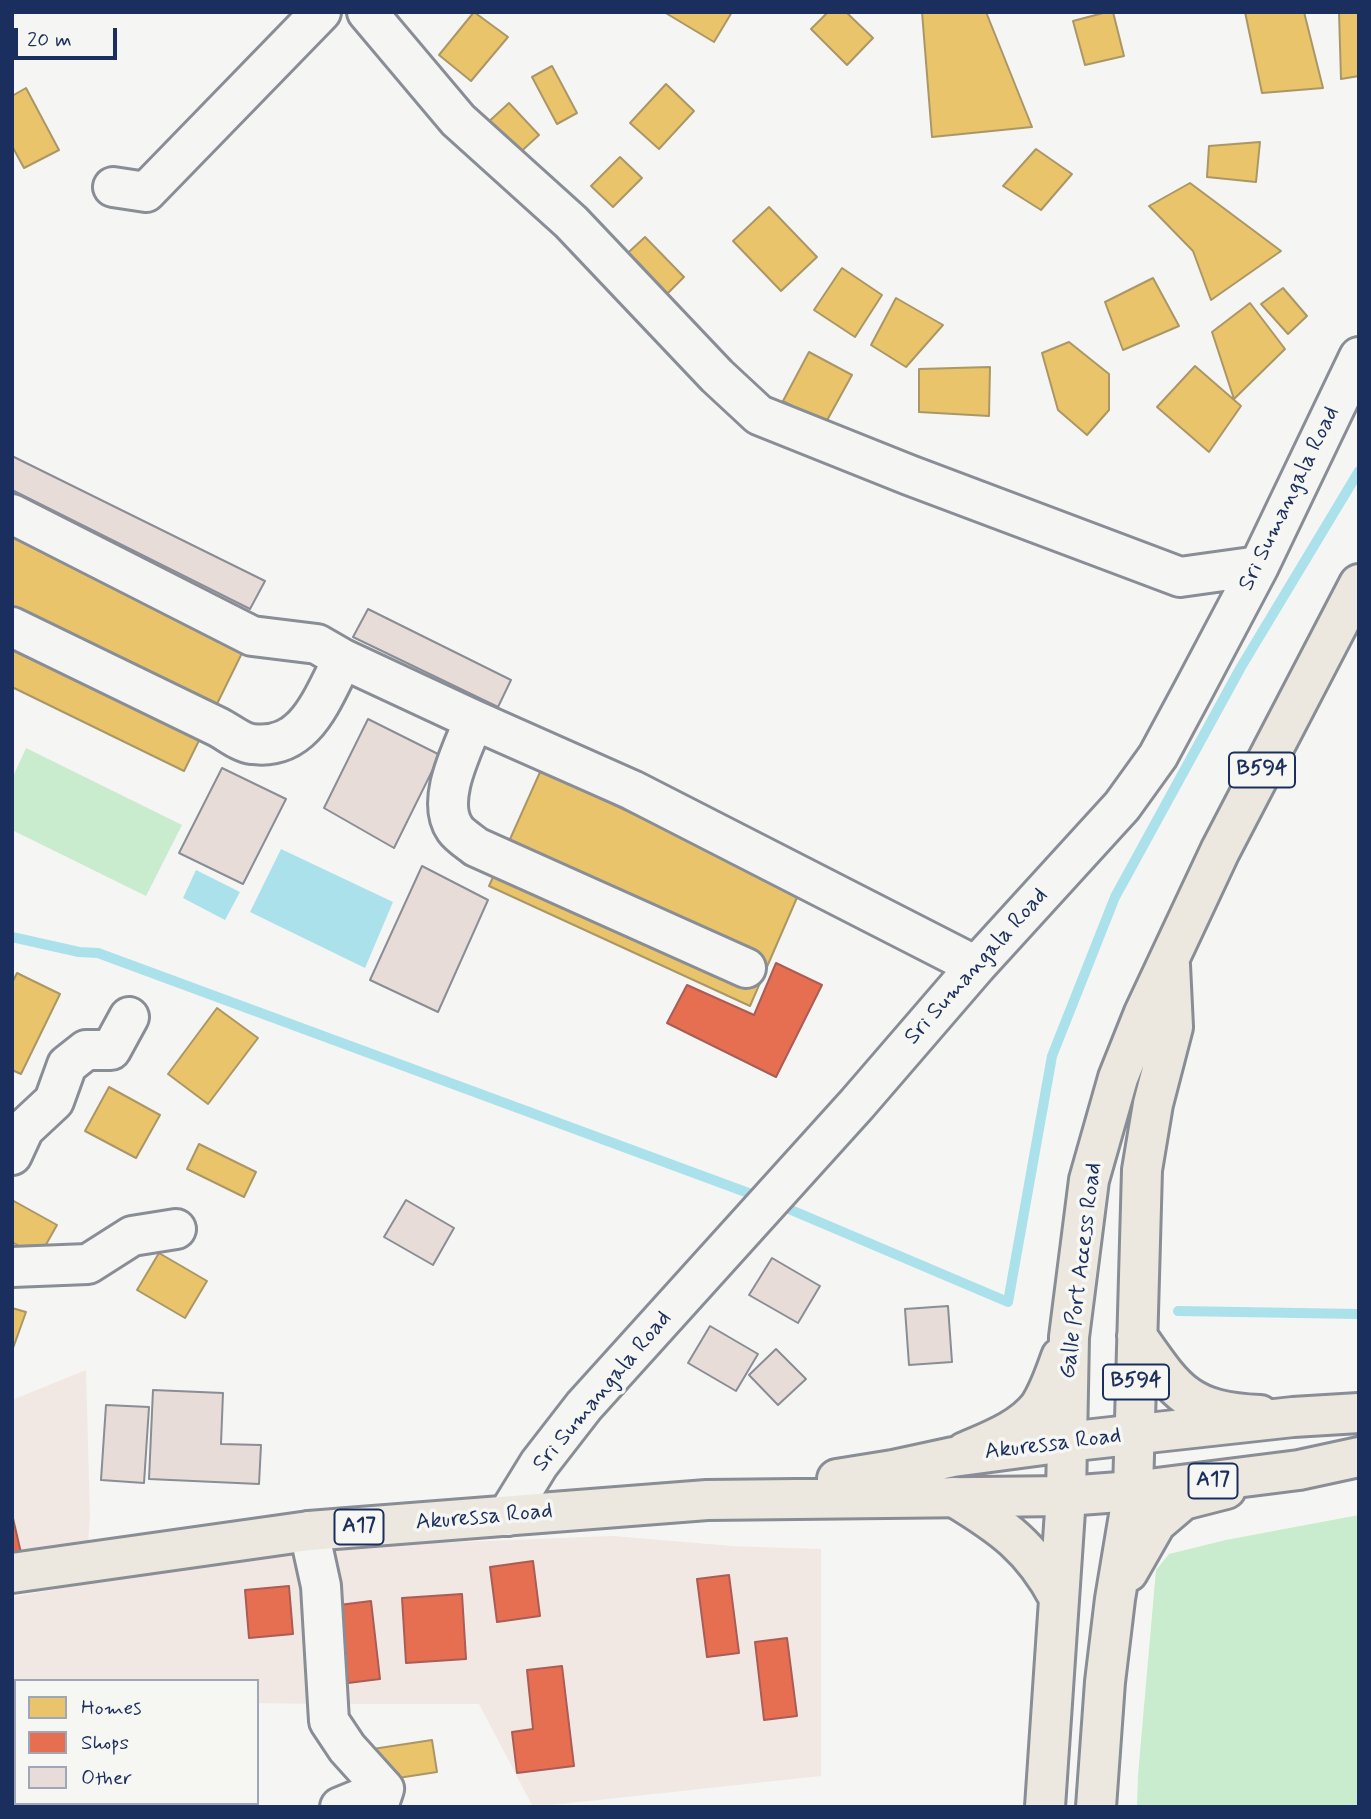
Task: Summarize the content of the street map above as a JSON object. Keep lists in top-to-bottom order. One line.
{"streets":{"main road":["B594","Galle Port Access Road","Akuressa Road","A17"],"street":["Sri Sumangala Road"]},"crossings":[["Sri Sumangala Road","Akuressa Road"],["Galle Port Access Road","Akuressa Road"]],"legend":["Homes","Shops","Other"],"scale_bar":"20 m"}
